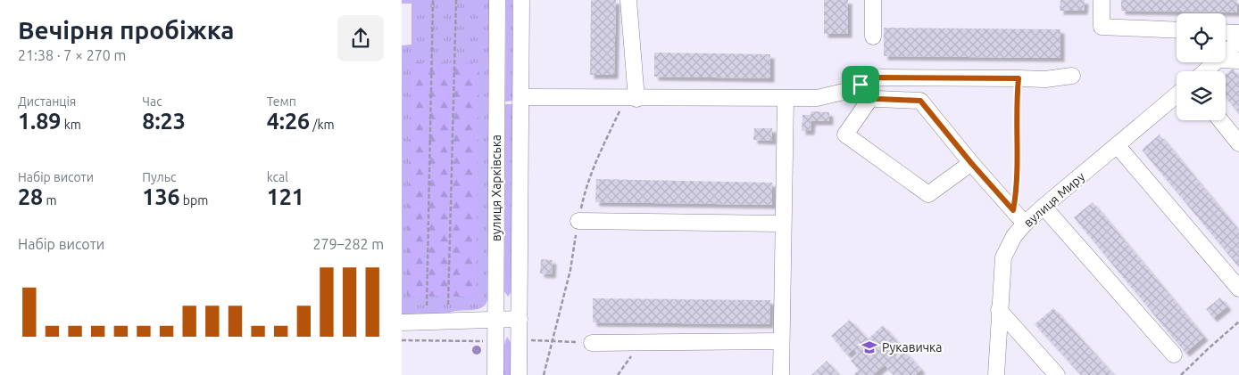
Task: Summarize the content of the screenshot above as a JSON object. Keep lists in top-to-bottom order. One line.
{"streets":{"street":["вулиця Харківська","вулиця Миру"]},"places":{"school or university":["Рукавичка"]},"page":{"heading":["Вечірня пробіжка","21:38 · 7 × 270 m"],"stats":[["Дистанція","1.89 km"],["Час","8:23"],["Темп","4:26 /km"],["Набір висоти","28 m"],["Пульс","136 bpm"],["kcal","121"]],"chart":["Набір висоти","279–282 m"]}}
